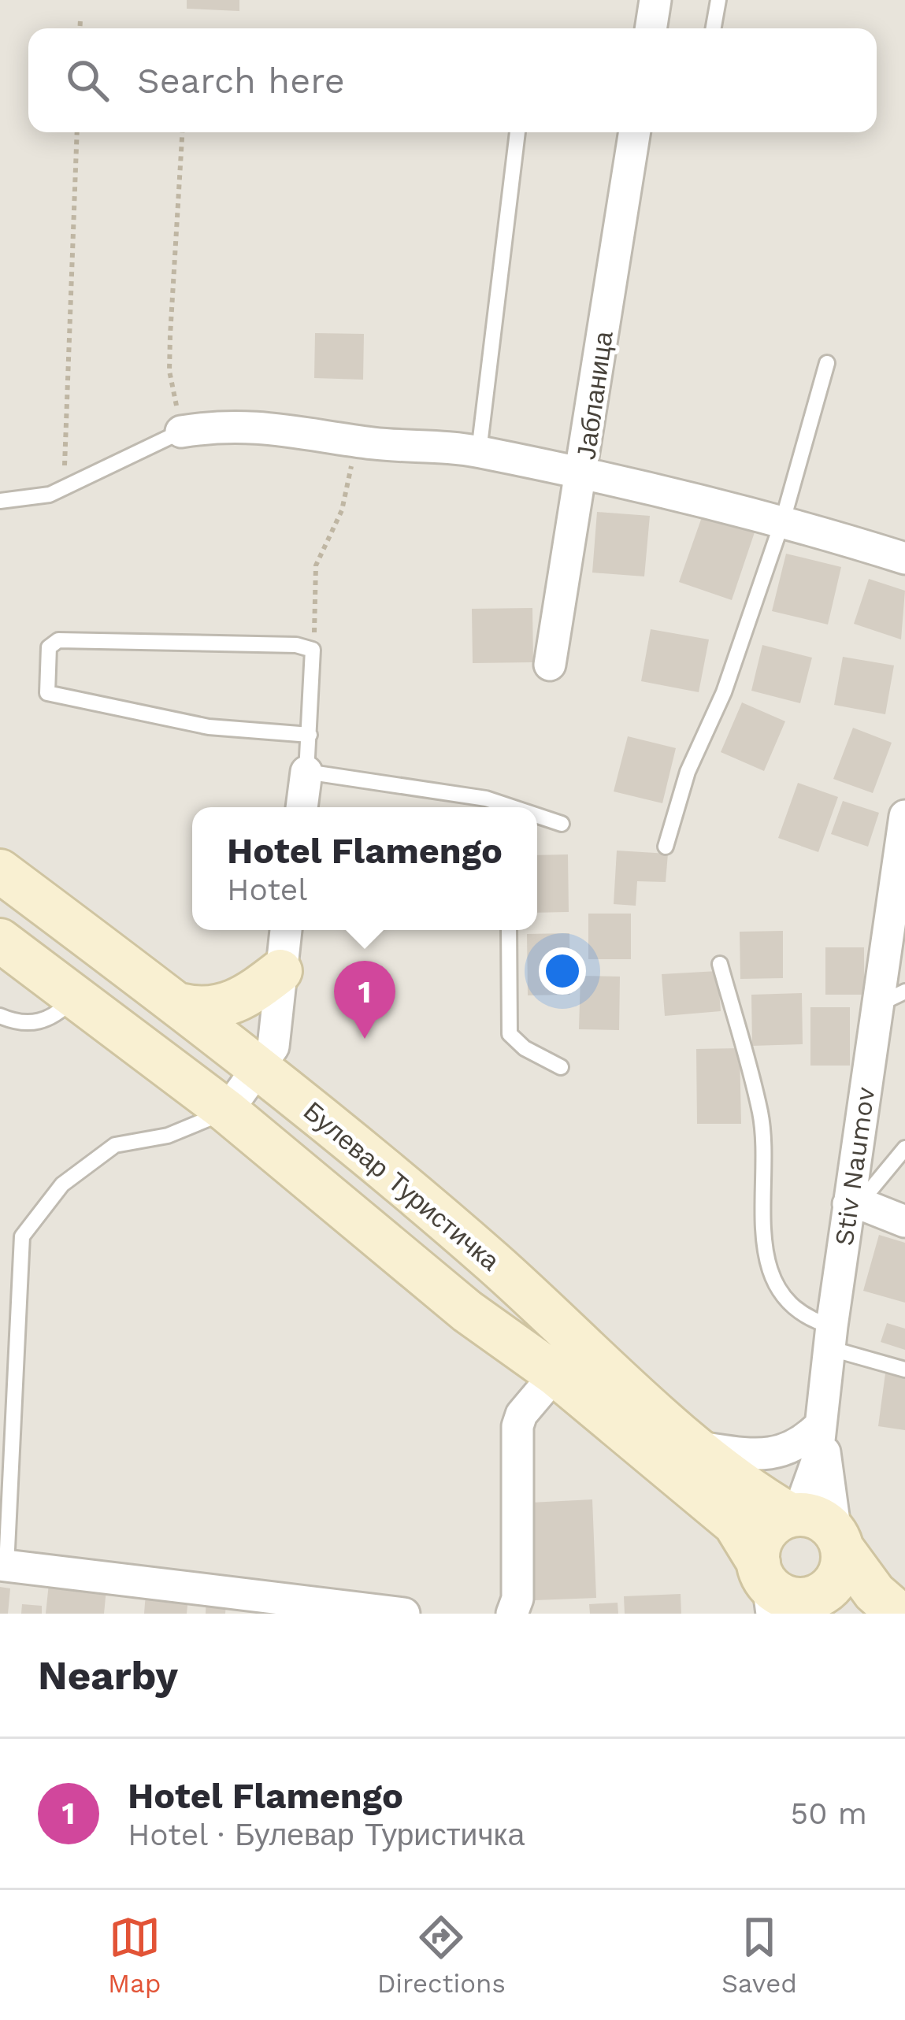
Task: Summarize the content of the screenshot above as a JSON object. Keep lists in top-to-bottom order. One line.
{"streets":{"main road":["Булевар Туристичка"],"street":["Јабланица","Stiv Naumov"]},"crossings":[["Stiv Naumov","Булевар Туристичка"]],"page":{"search":"Search here","popup":["Hotel Flamengo","Hotel"],"pins":"1","heading":"Nearby","list":[{"mark":"1","name":"Hotel Flamengo","note":"Hotel · Булевар Туристичка","value":"50 m"}],"nav":["Map","Directions","Saved"]}}
